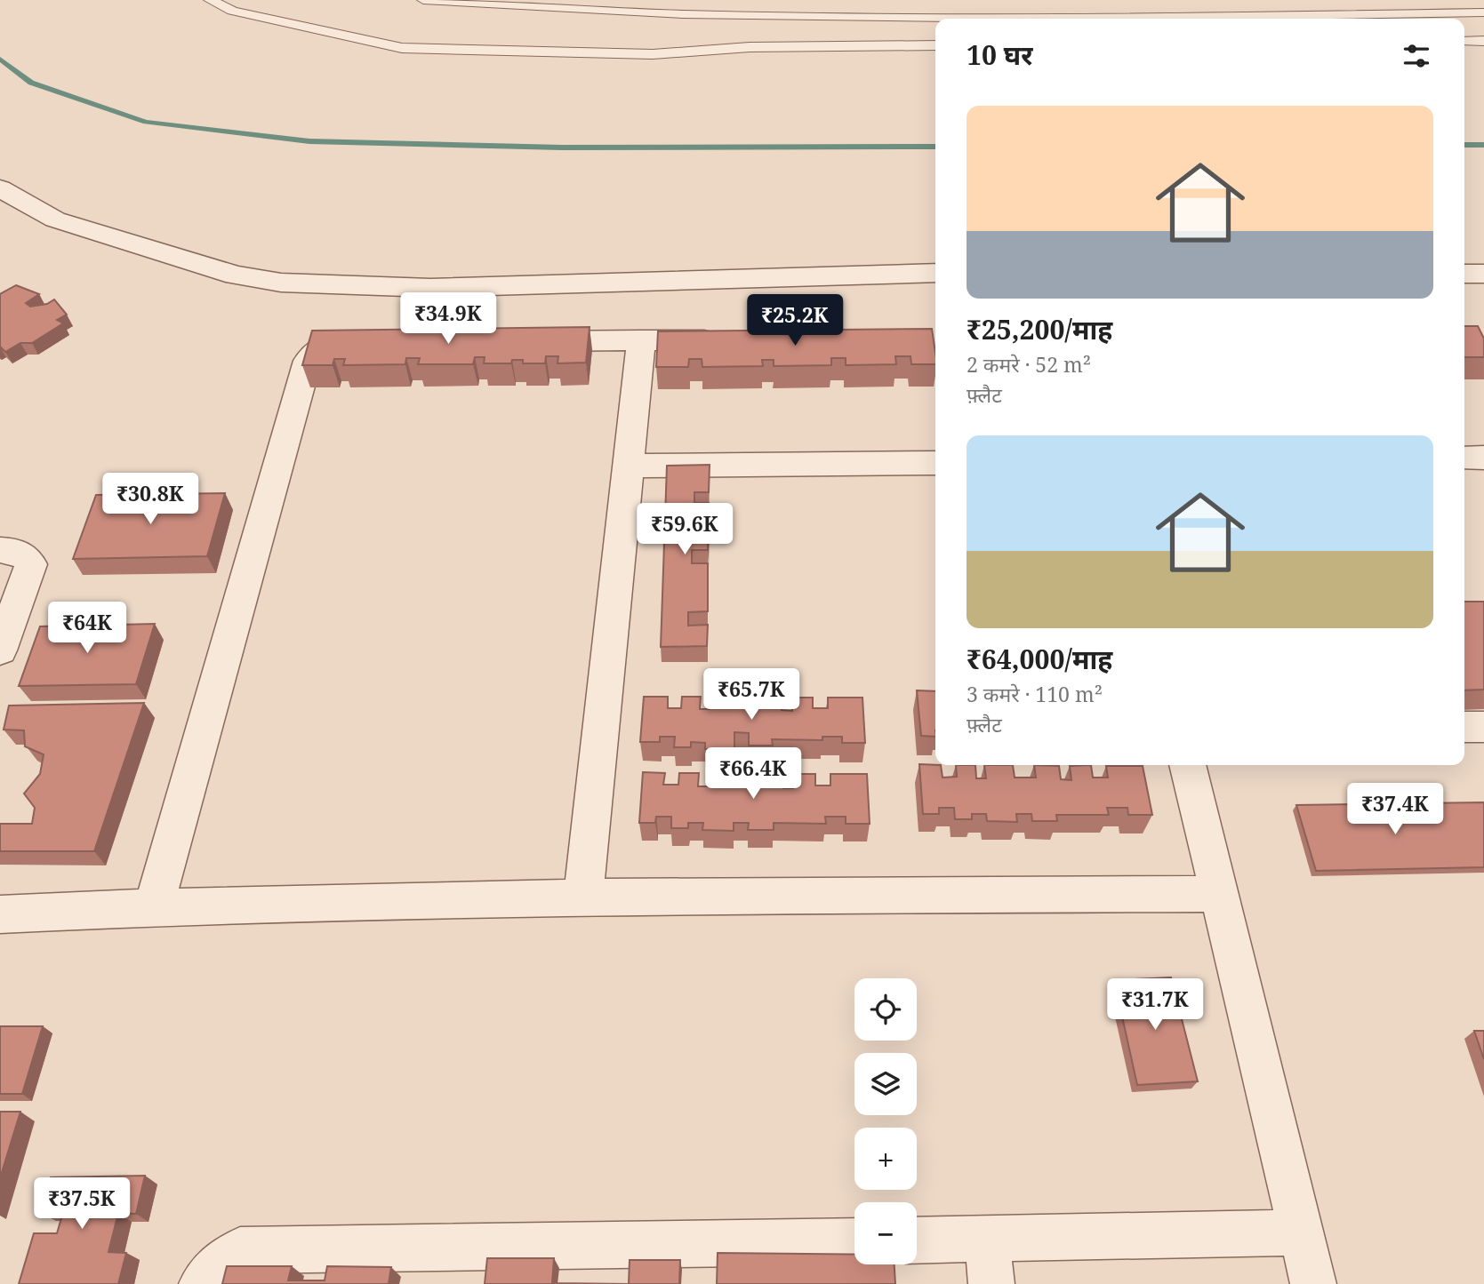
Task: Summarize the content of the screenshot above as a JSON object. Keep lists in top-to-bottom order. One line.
{"page":{"heading":"10 घर","list":[{"name":"₹25,200/माह","note":"2 कमरे · 52 m² · फ़्लैट"},{"name":"₹64,000/माह","note":"3 कमरे · 110 m² · फ़्लैट"}],"price":["₹34.9K","₹25.2K","₹30.8K","₹59.6K","₹64K","₹65.7K","₹66.4K","₹37.4K","₹31.7K","₹37.5K"],"map_buttons":["+","−"]}}
